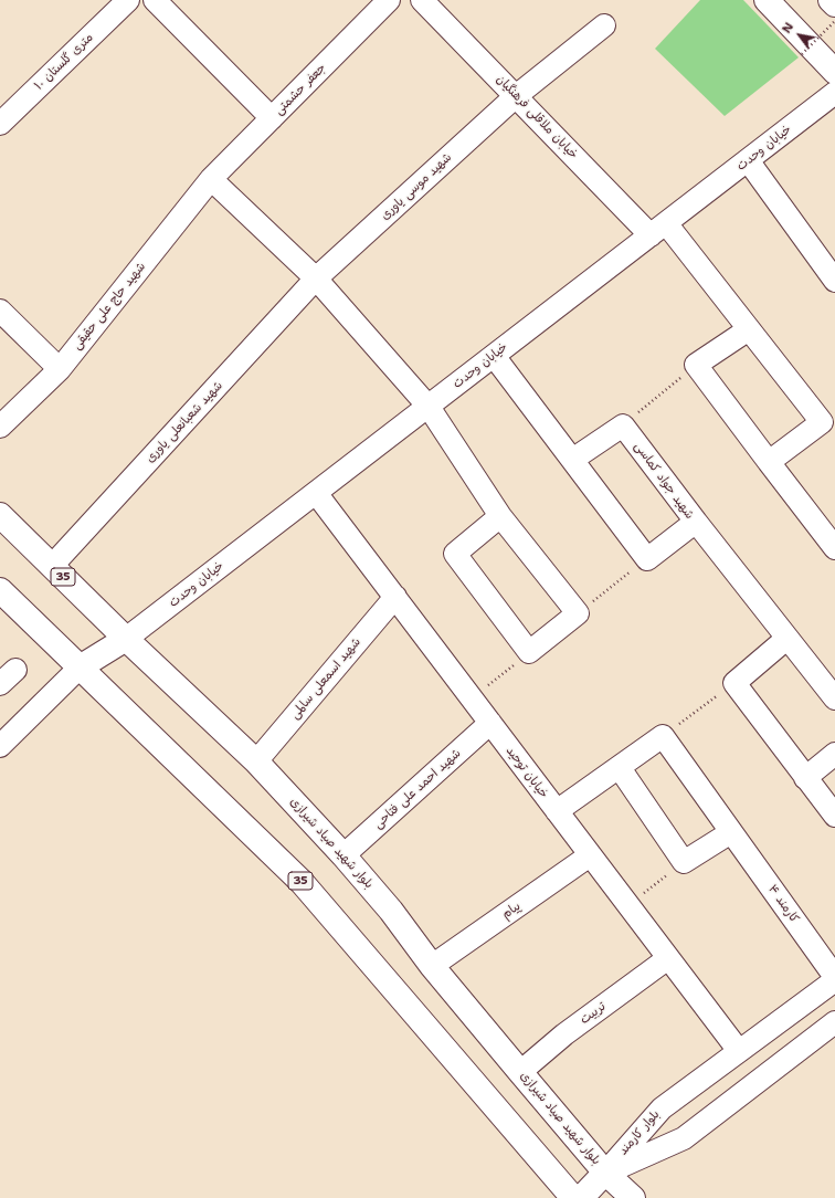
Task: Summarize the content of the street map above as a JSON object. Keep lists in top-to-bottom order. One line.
{"streets":{"main road":["35","بلوار شهید صیاد شیرازی"],"street":["۱۰ متری گلستان","جعفر حشمتی","خیابان ملاقلی فرهنگیان","خیابان وحدت","شهید موسی یاوری","شهید حاج علی حقیقی","شهید شعبانعلی یاوری","شهید جواد کماسی","شهید اسمعلی سالمی","خیابان توحید","شهید احمد علی فتاحی","کارمند ۴","پیام","تربیت","بلوار کارمند"]},"crossings":[["جعفر حشمتی","شهید حاج علی حقیقی"],["خیابان ملاقلی فرهنگیان","خیابان وحدت"],["خیابان ملاقلی فرهنگیان","شهید موسی یاوری"],["خیابان وحدت","خیابان توحید"],["خیابان وحدت","بلوار شهید صیاد شیرازی"],["شهید موسی یاوری","شهید شعبانعلی یاوری"],["شهید شعبانعلی یاوری","بلوار شهید صیاد شیرازی"],["شهید اسمعلی سالمی","خیابان توحید"],["شهید اسمعلی سالمی","بلوار شهید صیاد شیرازی"],["خیابان توحید","شهید احمد علی فتاحی"],["خیابان توحید","پیام"],["خیابان توحید","تربیت"],["خیابان توحید","بلوار کارمند"],["شهید احمد علی فتاحی","بلوار شهید صیاد شیرازی"],["بلوار شهید صیاد شیرازی","پیام"],["بلوار شهید صیاد شیرازی","تربیت"],["بلوار شهید صیاد شیرازی","بلوار کارمند"],["کارمند ۴","بلوار کارمند"]],"north":"top left"}
